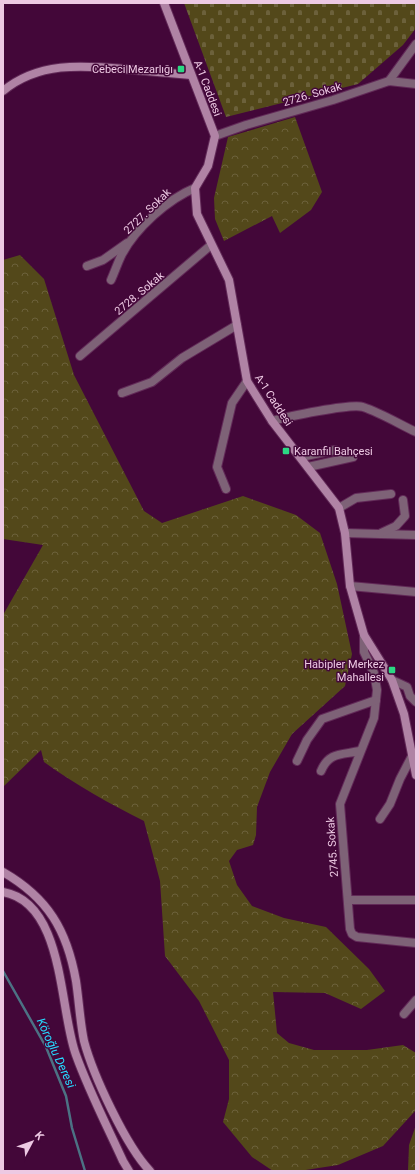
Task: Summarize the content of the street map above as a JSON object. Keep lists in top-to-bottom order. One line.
{"streets":{"main road":["A-1 Caddesi"],"street":["2726. Sokak","2727. Sokak","2728. Sokak","2745. Sokak"]},"crossings":[["A-1 Caddesi","2726. Sokak"],["A-1 Caddesi","2727. Sokak"],["A-1 Caddesi","2728. Sokak"],["A-1 Caddesi","2745. Sokak"]],"water":["Köroğlu Deresi"],"places":{"transit":["Cebeci Mezarlığı","Karanfil Bahçesi","Habipler Merkez Mahallesi"]},"north":"top right"}
